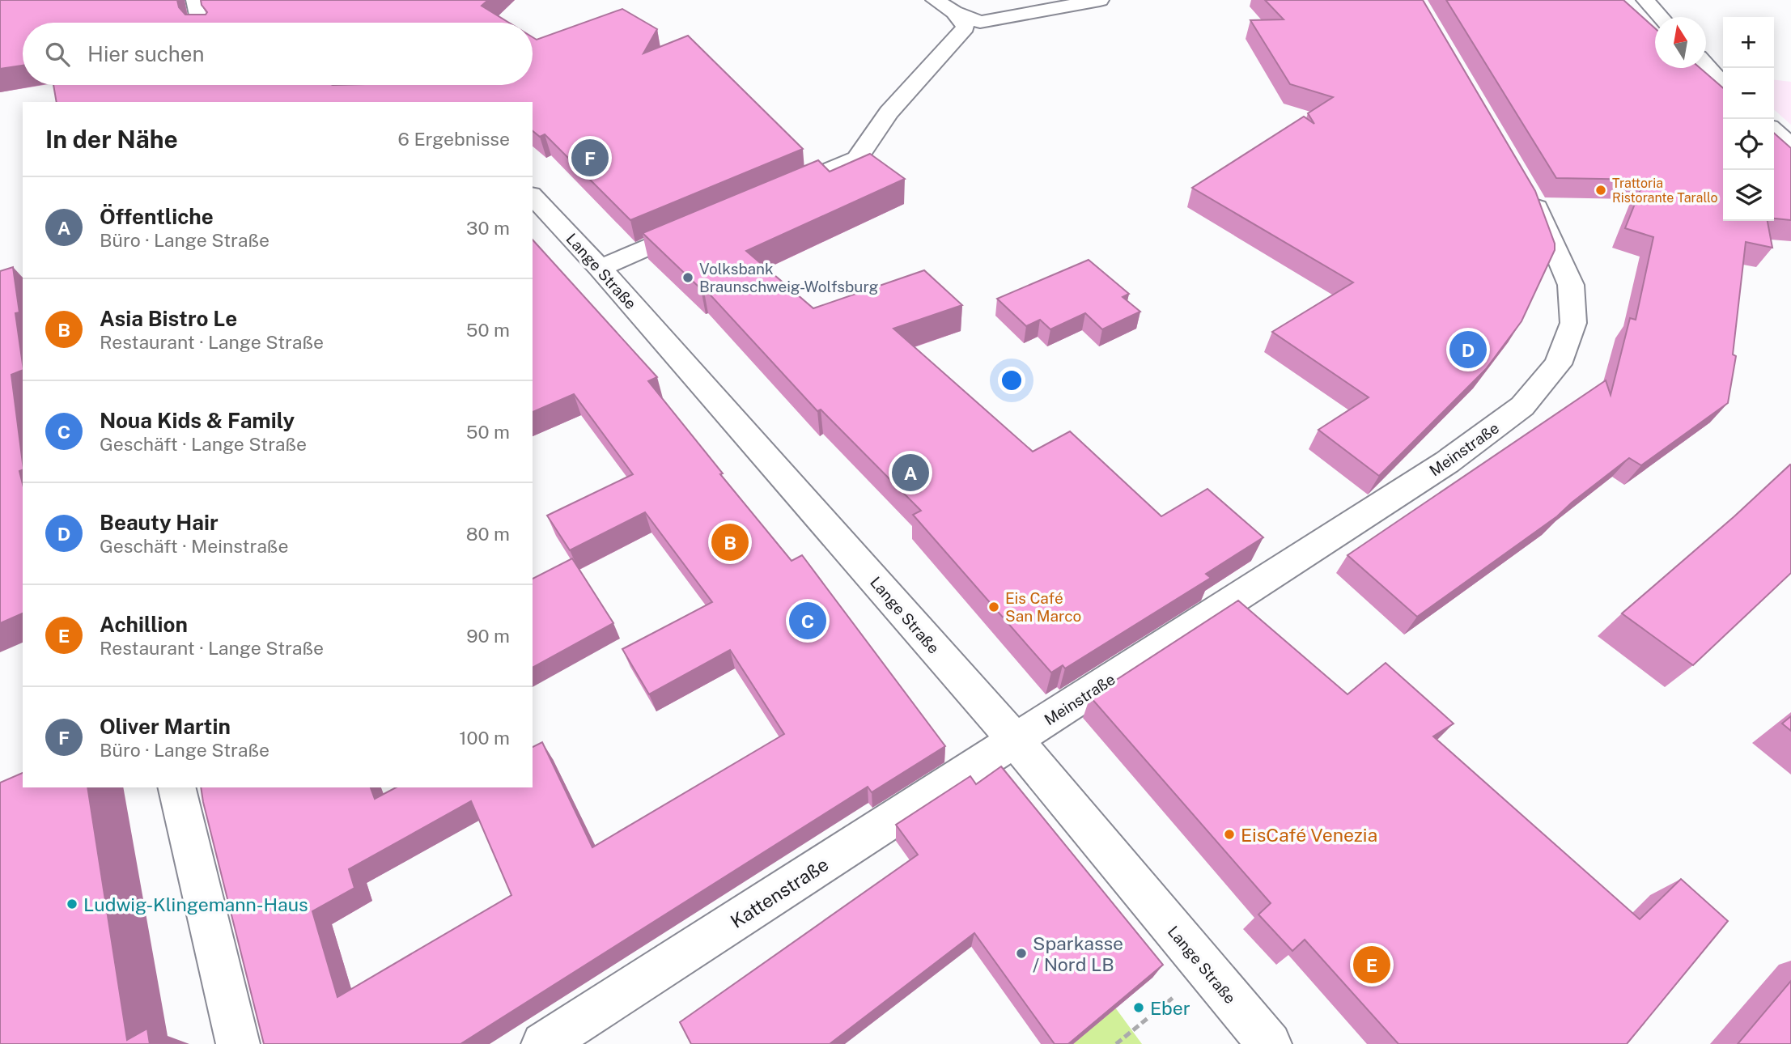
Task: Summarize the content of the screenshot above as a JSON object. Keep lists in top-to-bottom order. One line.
{"streets":{"street":["Lange Straße","Meinstraße","Kattenstraße"]},"crossings":[["Lange Straße","Meinstraße"],["Lange Straße","Kattenstraße"],["Meinstraße","Kattenstraße"]],"places":["Trattoria Ristorante Tarallo","Volksbank Braunschweig-Wolfsburg","Eis Café San Marco","EisCafé Venezia","Ludwig-Klingemann-Haus","Sparkasse / Nord LB","Eber"],"north":"top","page":{"map_buttons":["+","−"],"search":"Hier suchen","heading":["In der Nähe","6 Ergebnisse"],"pins":["F","D","A","B","C","E"],"list":[{"mark":"A","name":"Öffentliche","note":"Büro · Lange Straße","value":"30 m"},{"mark":"B","name":"Asia Bistro Le","note":"Restaurant · Lange Straße","value":"50 m"},{"mark":"C","name":"Noua Kids & Family","note":"Geschäft · Lange Straße","value":"50 m"},{"mark":"D","name":"Beauty Hair","note":"Geschäft · Meinstraße","value":"80 m"},{"mark":"E","name":"Achillion","note":"Restaurant · Lange Straße","value":"90 m"},{"mark":"F","name":"Oliver Martin","note":"Büro · Lange Straße","value":"100 m"}]}}
